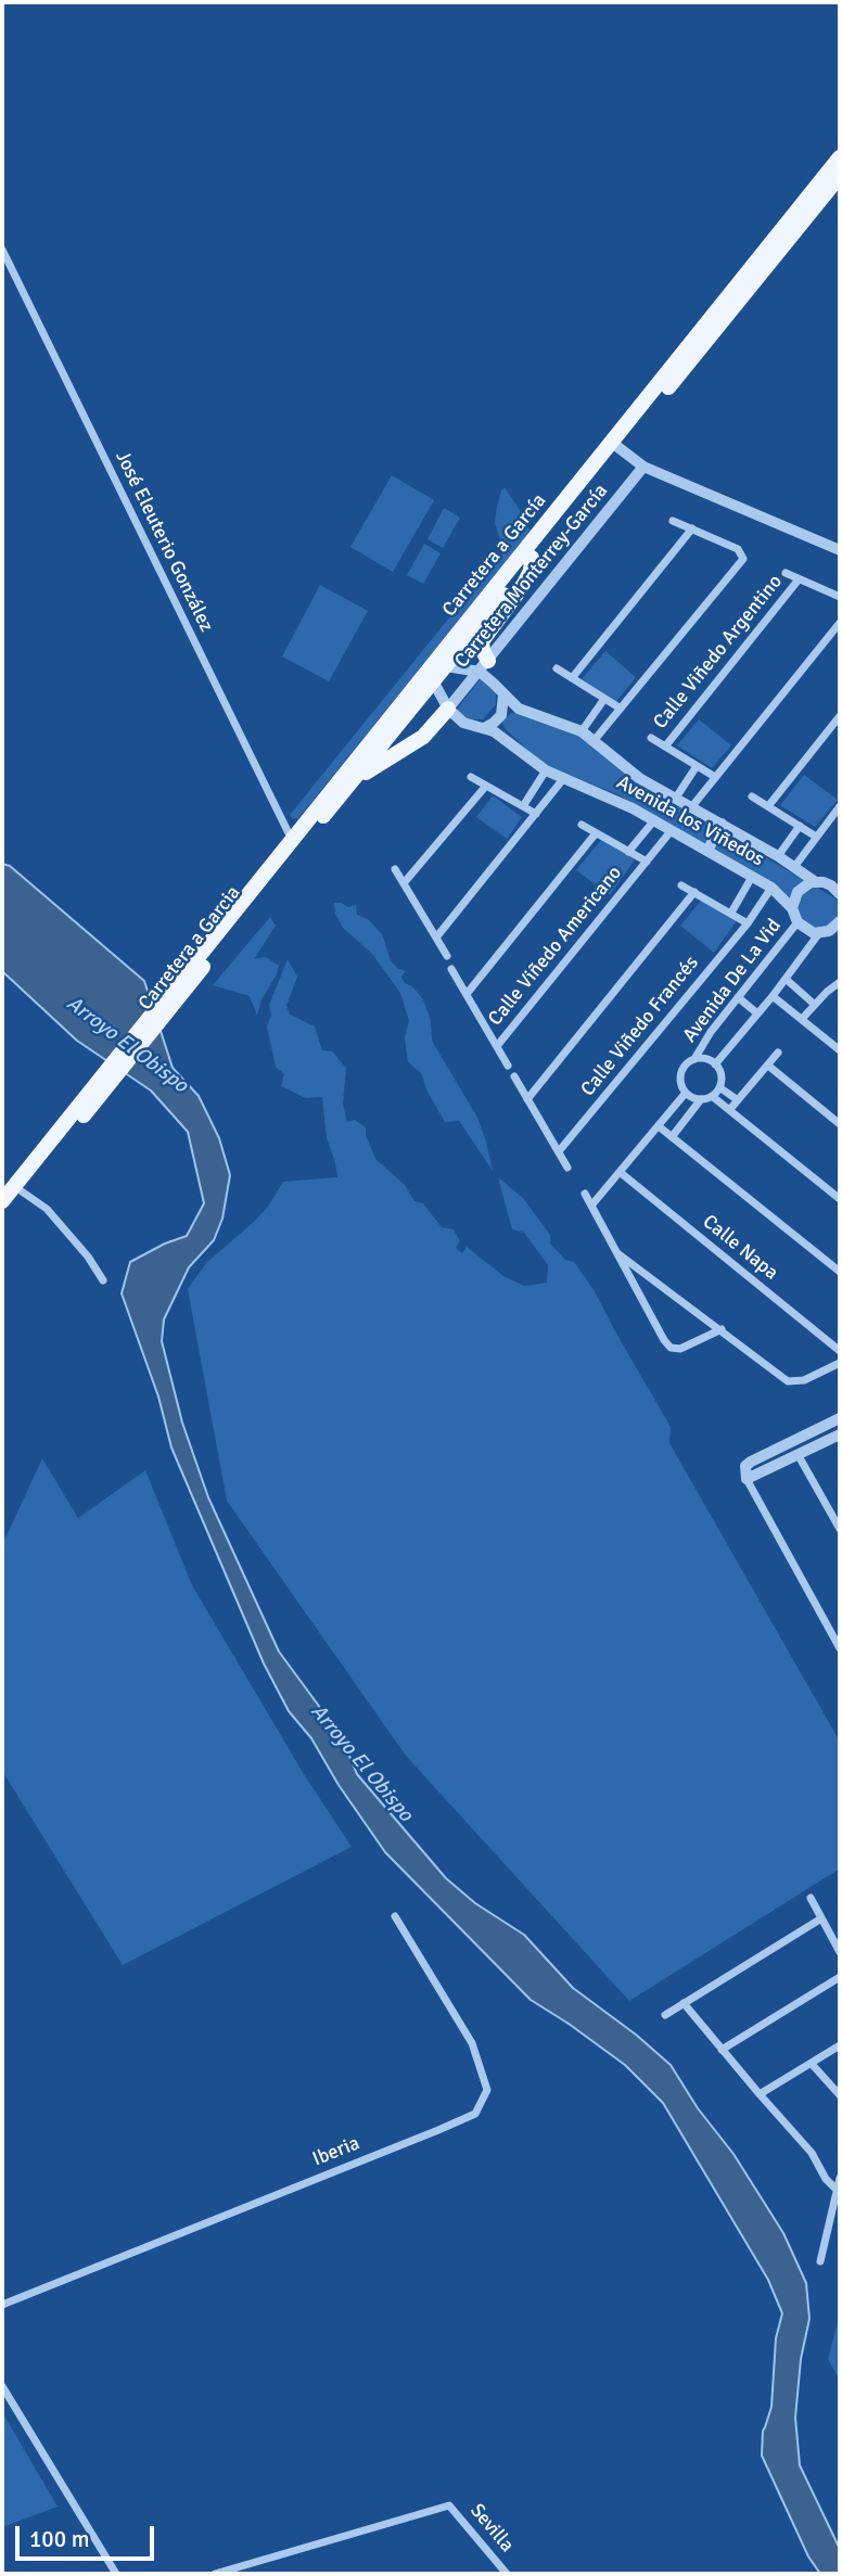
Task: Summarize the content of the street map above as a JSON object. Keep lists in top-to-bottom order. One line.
{"streets":{"main road":["Carretera a García","Carretera a Garcia"],"street":["José Eleuterio González","Carretera Monterrey-García","Calle Viñedo Argentino","Avenida los Viñedos","Calle Viñedo Americano","Avenida De La Vid","Calle Viñedo Francés","Calle Napa","Iberia","Sevilla"]},"crossings":[["José Eleuterio González","Carretera a García"],["Carretera a García","Carretera a Garcia"],["Carretera Monterrey-García","Avenida los Viñedos"],["Avenida los Viñedos","Calle Viñedo Francés"]],"water":["Arroyo El Obispo"],"scale_bar":"100 m"}
